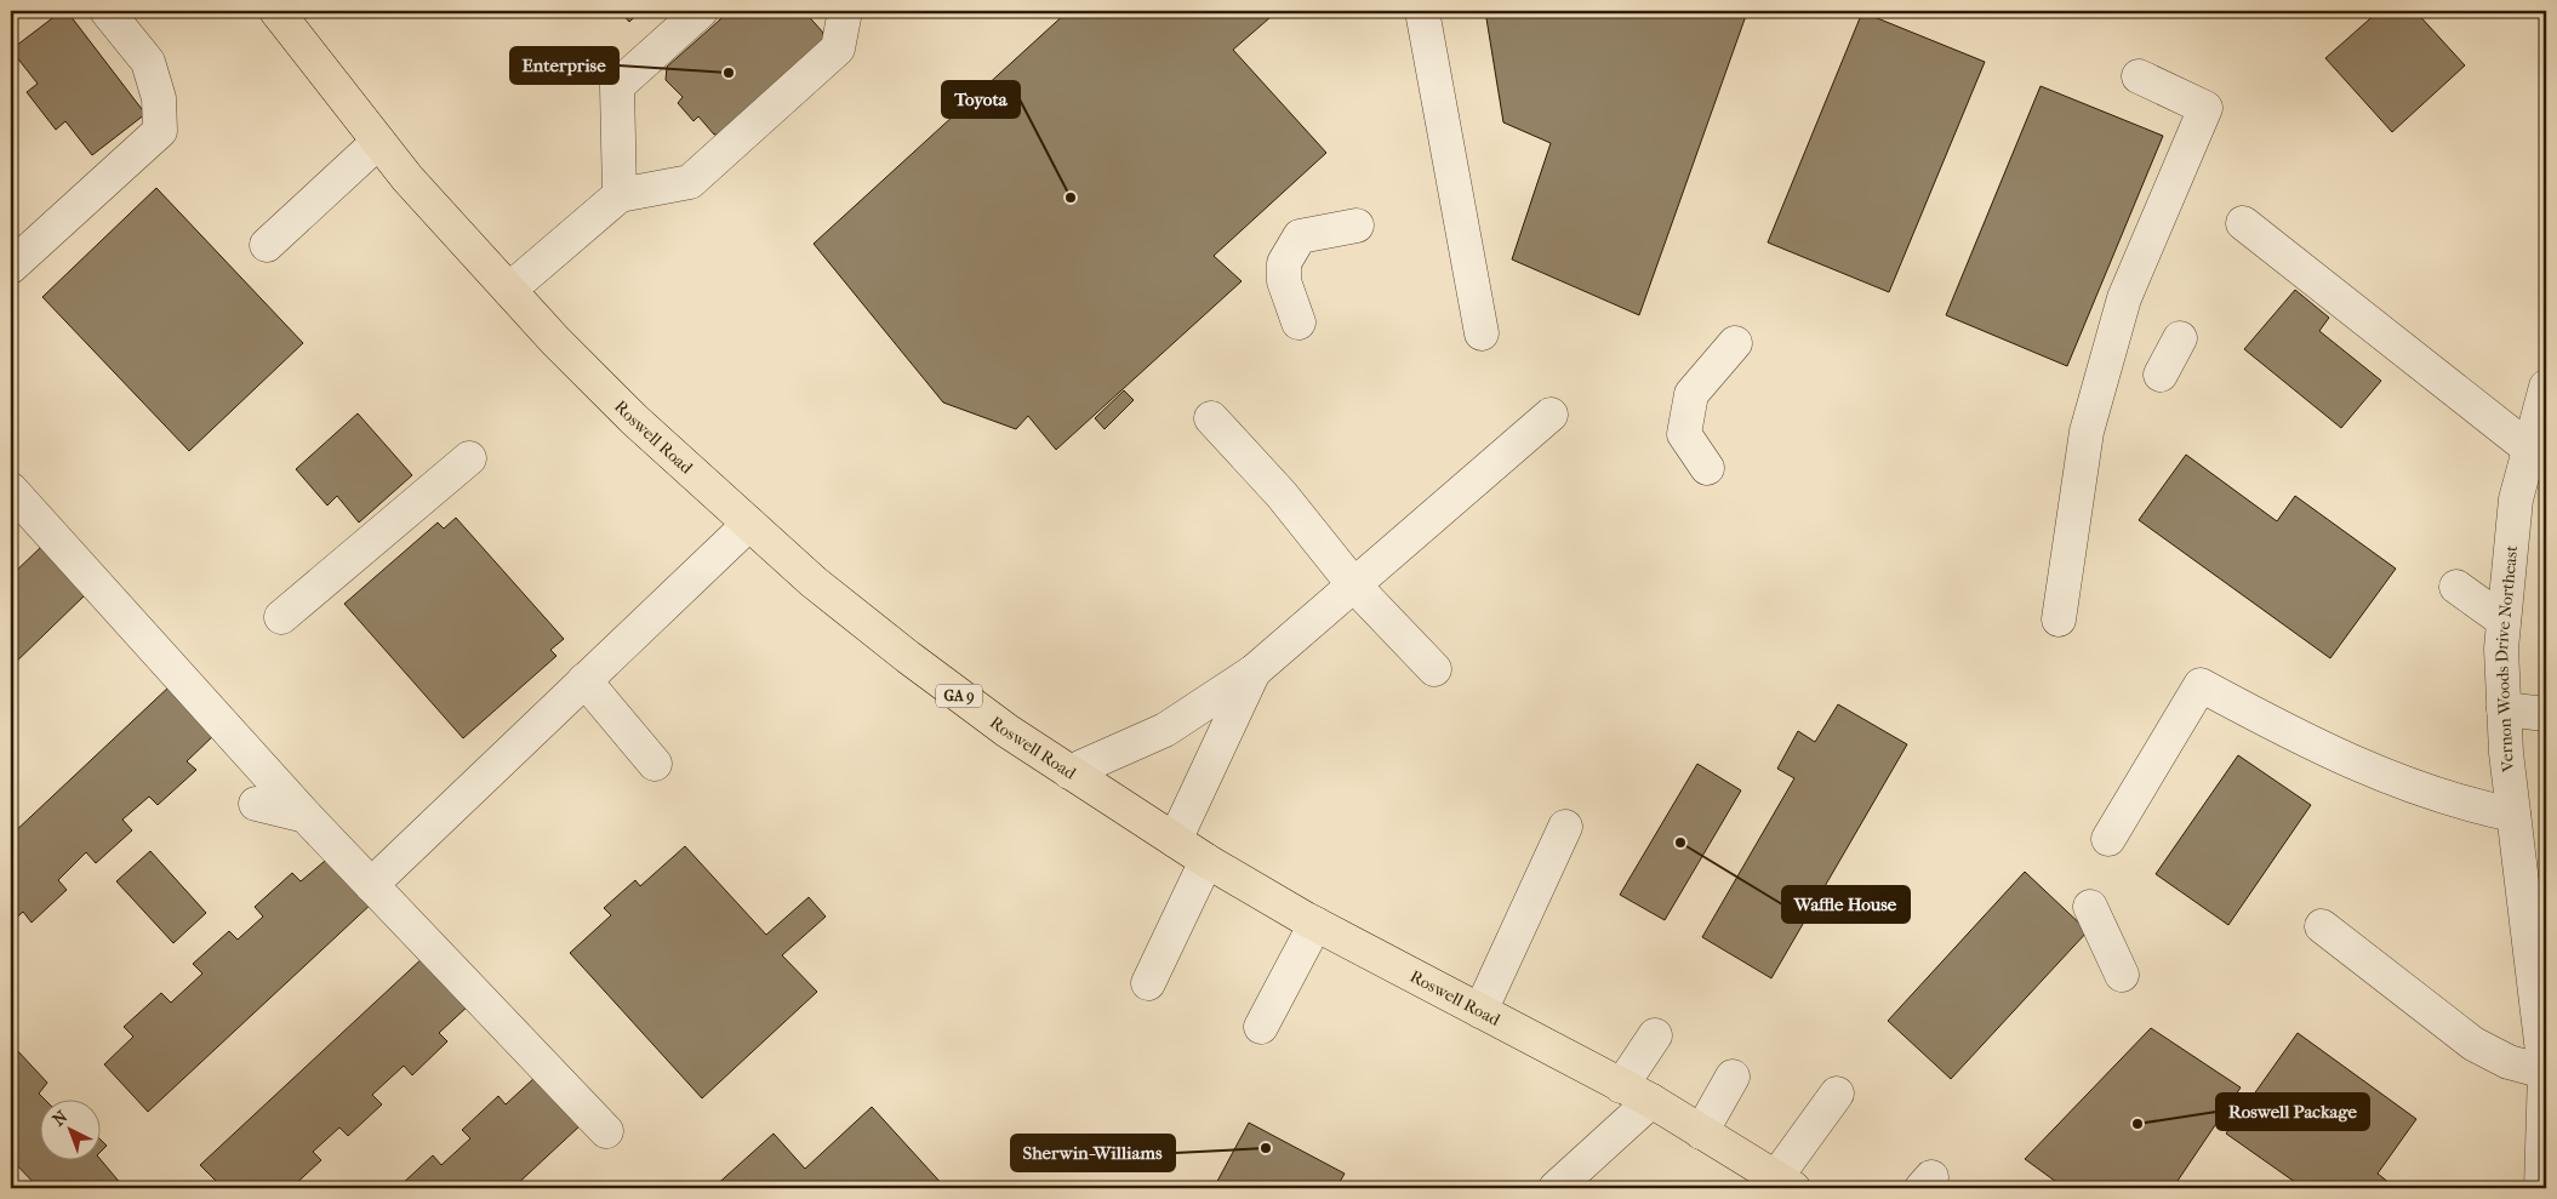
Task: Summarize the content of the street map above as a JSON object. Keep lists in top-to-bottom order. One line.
{"streets":{"main road":["Roswell Road","GA 9"],"street":["Vernon Woods Drive Northeast"]},"places":["Enterprise","Toyota","Waffle House","Roswell Package","Sherwin-Williams"],"north":"top left"}
